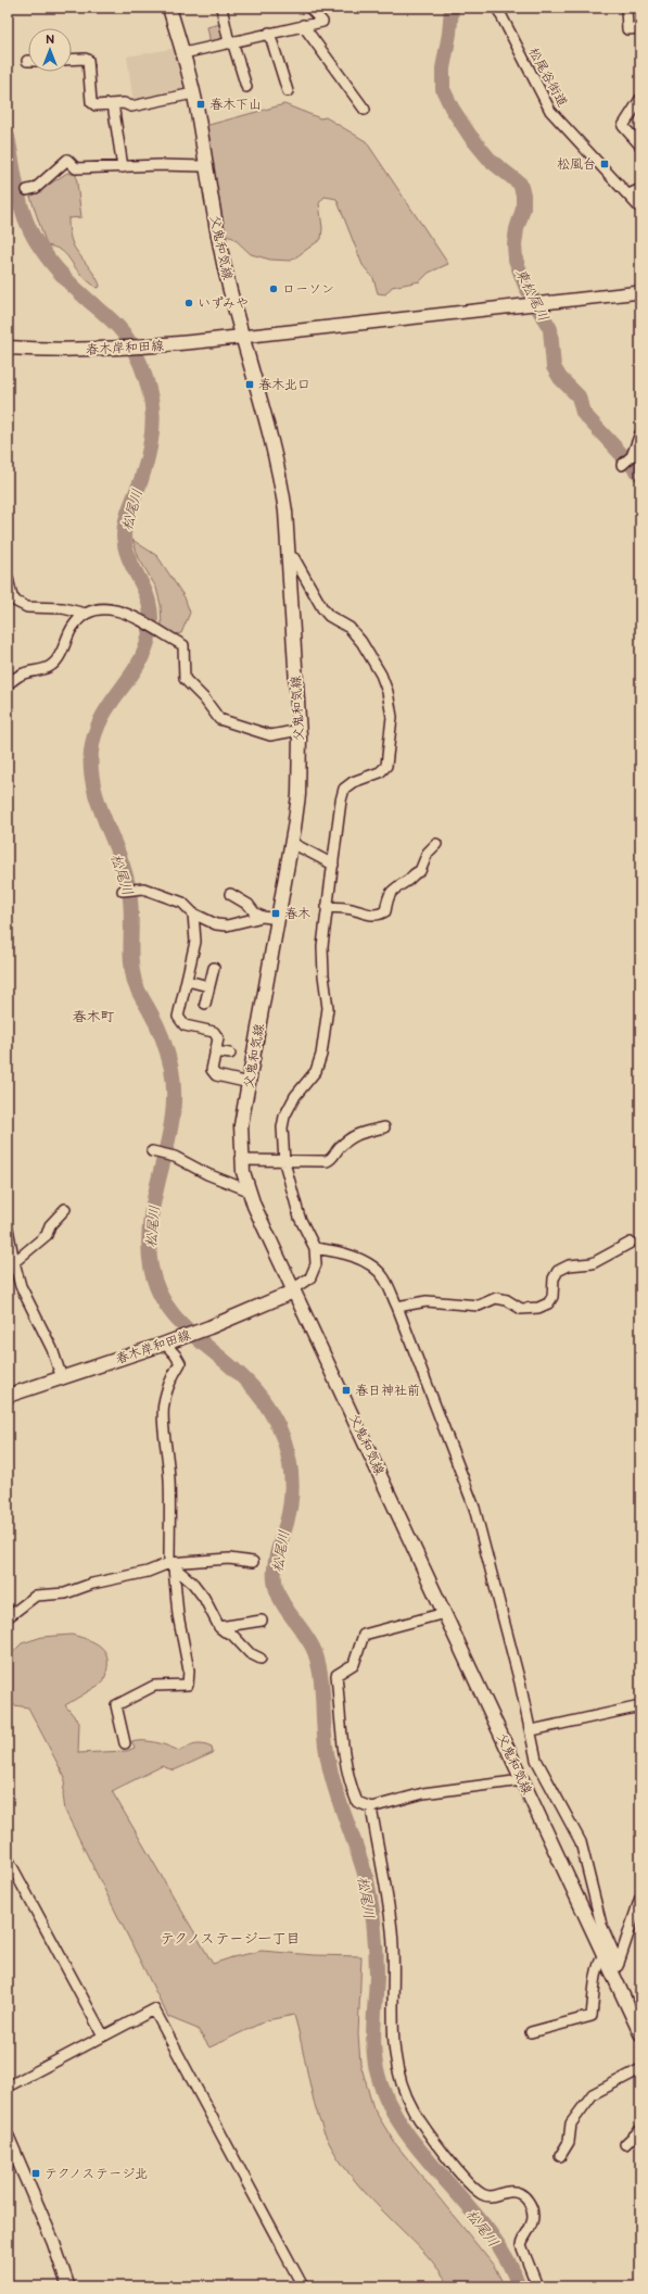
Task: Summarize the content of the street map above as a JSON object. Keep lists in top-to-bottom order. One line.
{"streets":{"main road":["父鬼和気線","春木岸和田線"],"street":["松尾谷街道"]},"crossings":[["父鬼和気線","春木岸和田線"]],"districts":["春木町","テクノステージ一丁目"],"water":["東松尾川","松尾川"],"places":{"transit":["春木下山","松風台","春木北口","春木","春日神社前","テクノステージ北"],"other":["ローソン","いずみや"]},"north":"top"}
